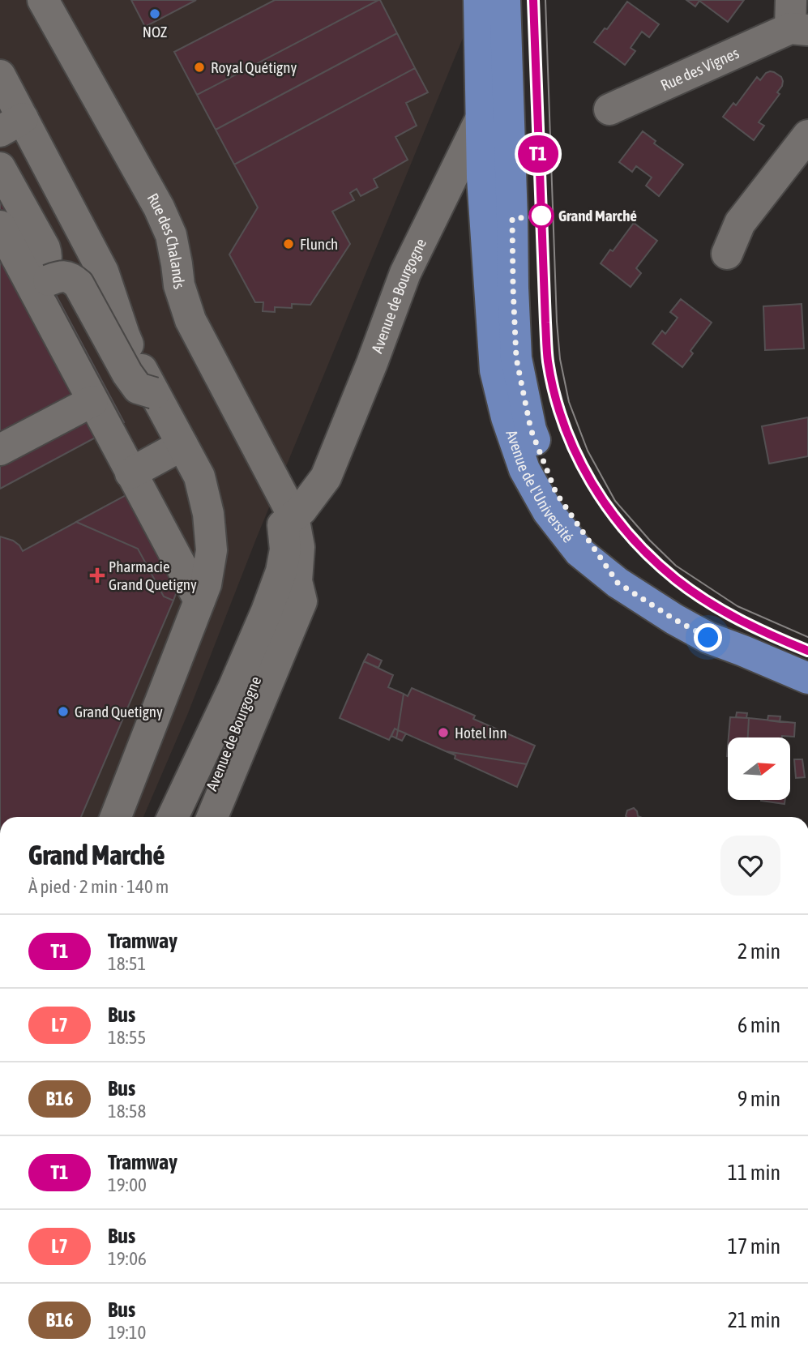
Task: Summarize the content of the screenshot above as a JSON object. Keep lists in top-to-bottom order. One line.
{"streets":{"main road":["Avenue de l'Université"],"street":["Rue des Vignes","Rue des Chalands","Avenue de Bourgogne"]},"crossings":[["Rue des Chalands","Avenue de Bourgogne"],["Avenue de Bourgogne","Avenue de l'Université"]],"places":{"other":["NOZ","Royal Quétigny","Grand Marché","Flunch","Grand Quetigny","Hotel Inn"],"health":["Pharmacie Grand Quetigny"]},"lines":["tram line T1"],"north":"right","page":{"on_map":"T1","heading":["Grand Marché","À pied · 2 min · 140 m"],"list":[{"mark":"T1","name":"Tramway","note":"18:51","value":"2 min"},{"mark":"L7","name":"Bus","note":"18:55","value":"6 min"},{"mark":"B16","name":"Bus","note":"18:58","value":"9 min"},{"mark":"T1","name":"Tramway","note":"19:00","value":"11 min"},{"mark":"L7","name":"Bus","note":"19:06","value":"17 min"},{"mark":"B16","name":"Bus","note":"19:10","value":"21 min"}]}}
